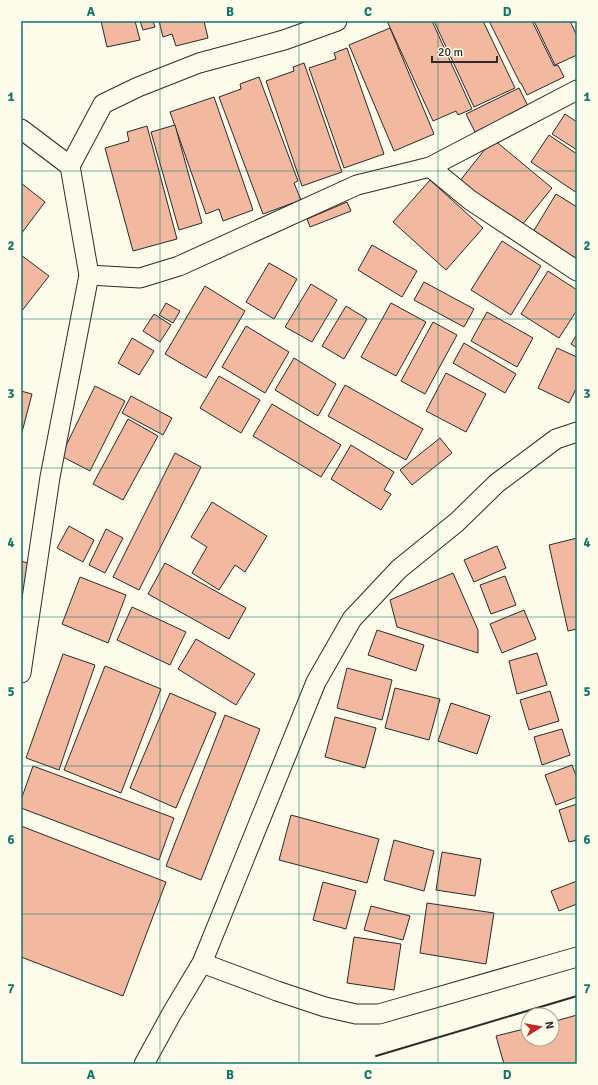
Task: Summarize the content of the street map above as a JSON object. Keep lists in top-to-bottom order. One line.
{"scale_bar":"20 m","north":"right","grid":{"columns":["A","B","C","D"],"rows":["1","2","3","4","5","6","7"]}}
